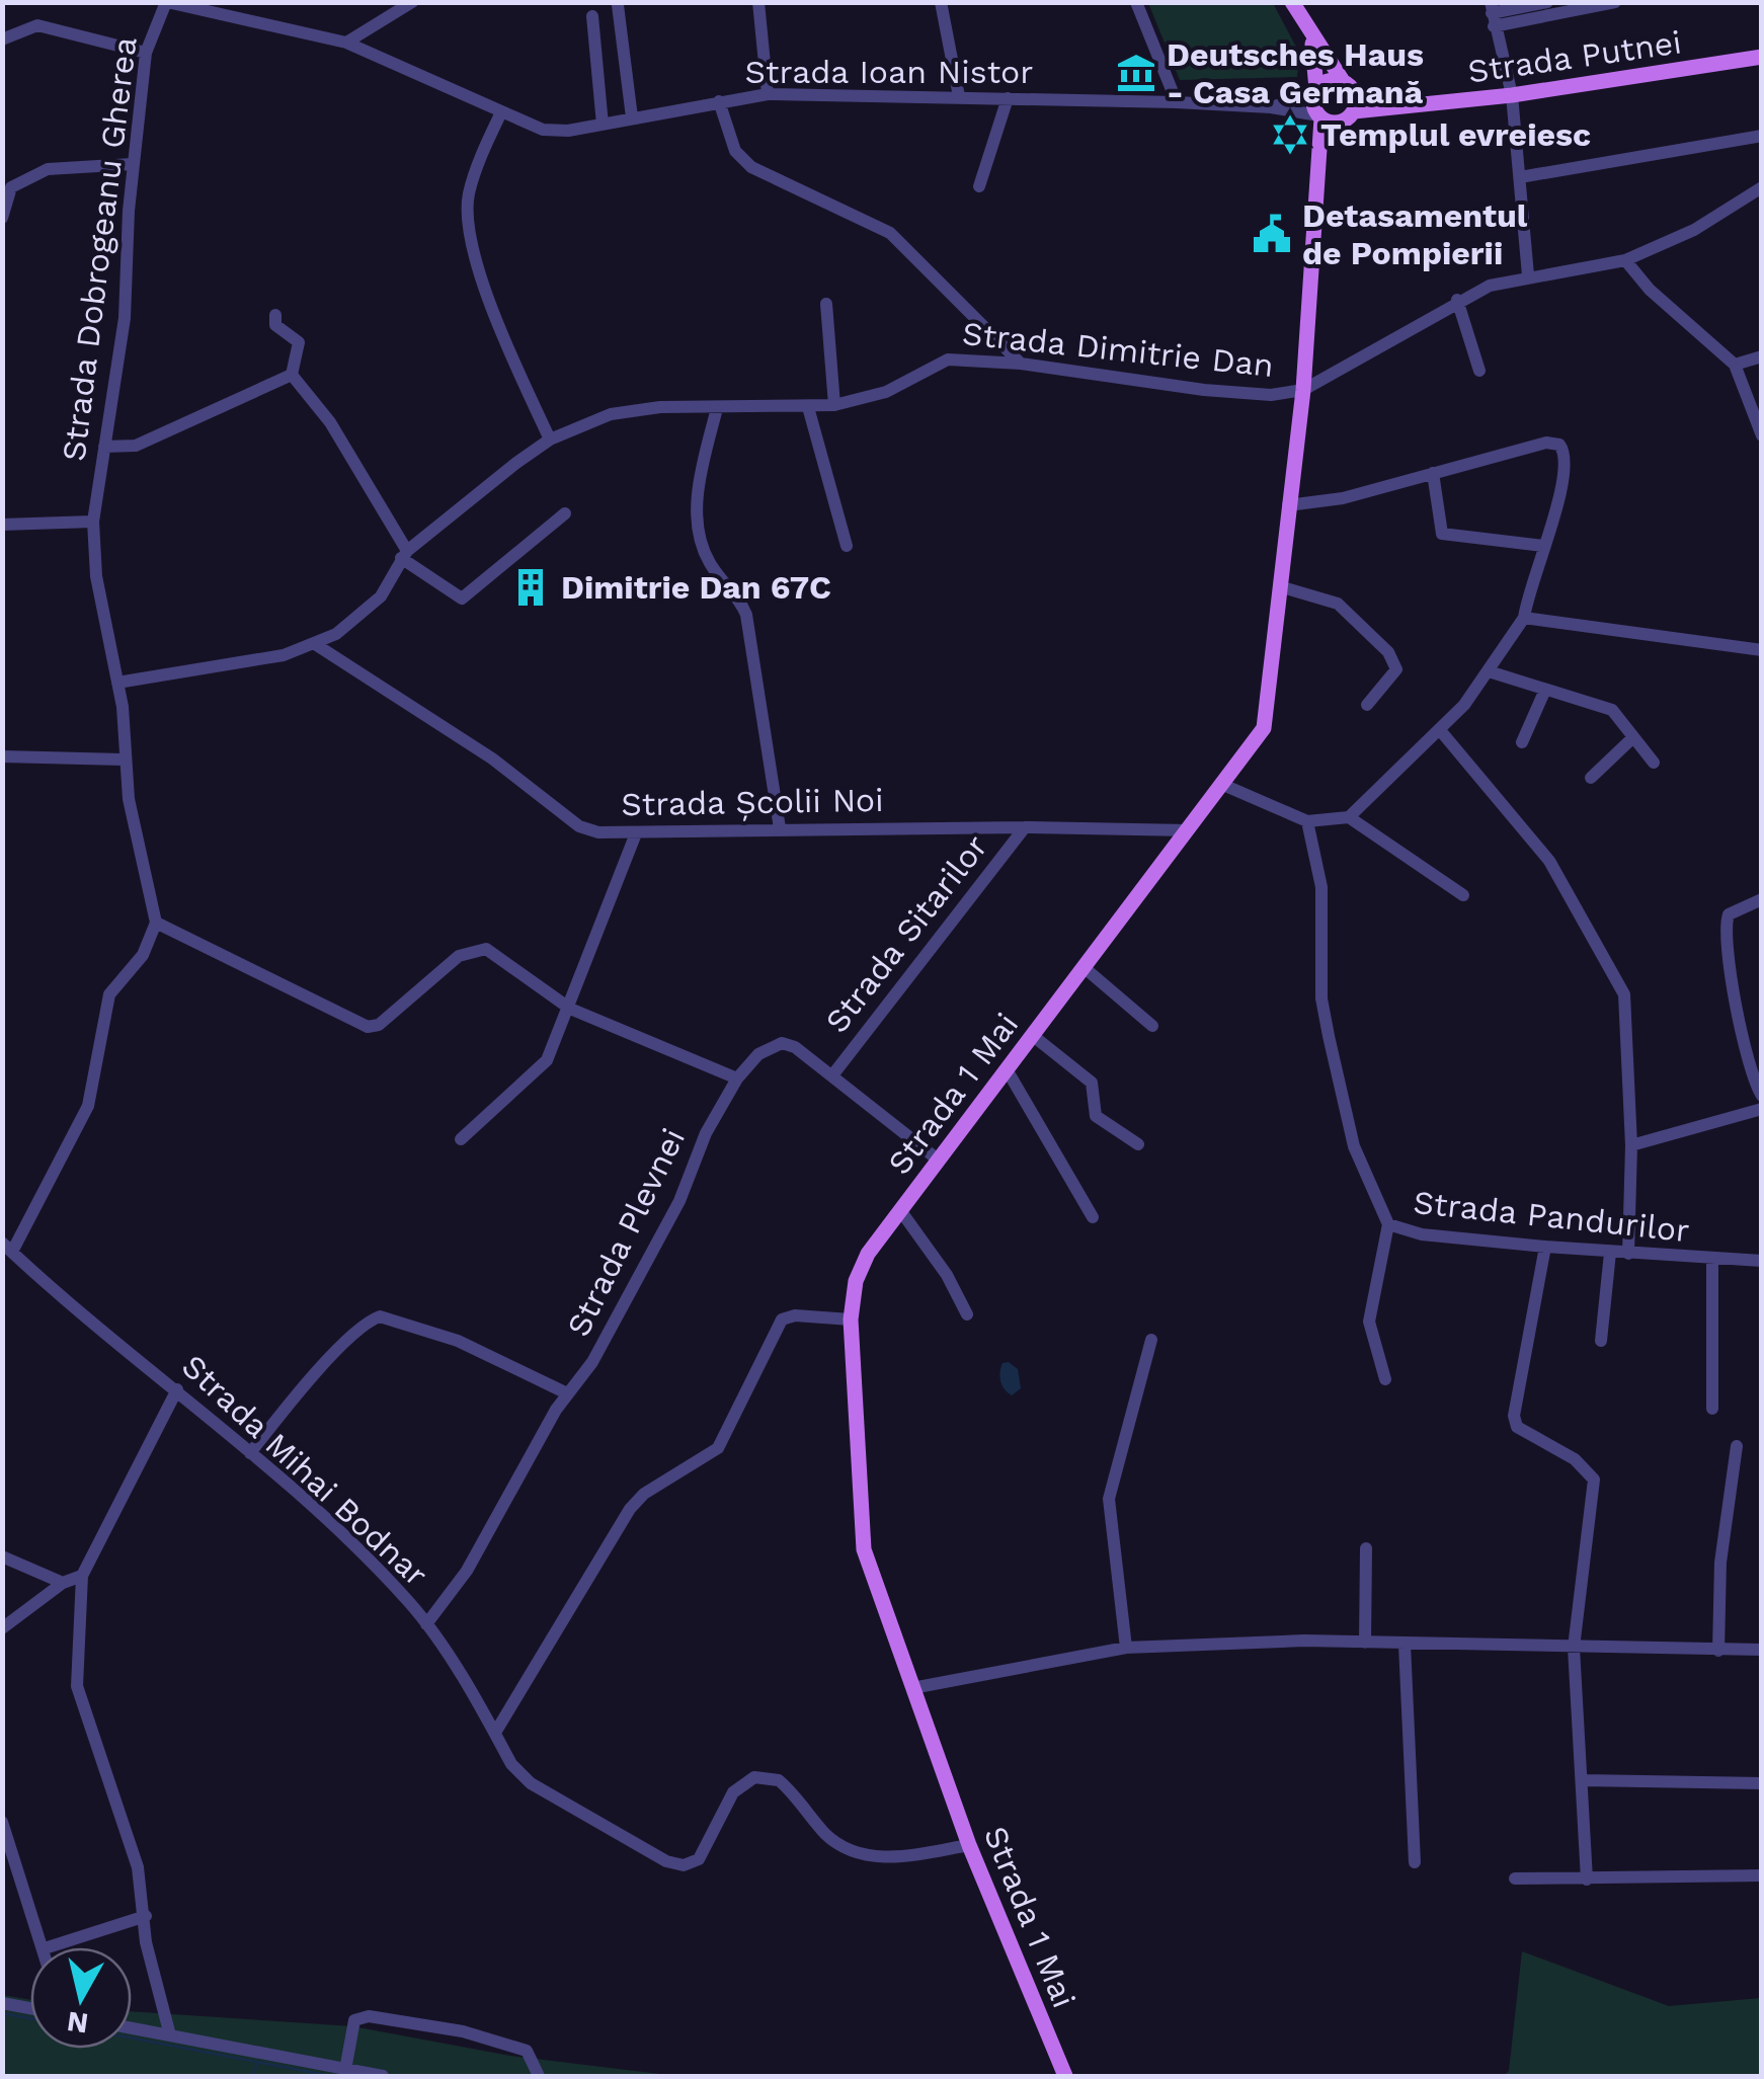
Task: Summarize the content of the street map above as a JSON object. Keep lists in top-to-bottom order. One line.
{"streets":{"main road":["Strada Putnei","Strada 1 Mai"],"street":["Strada Ioan Nistor","Strada Dobrogeanu Gherea","Strada Dimitrie Dan","Strada Școlii Noi","Strada Sitarilor","Strada Pandurilor","Strada Plevnei","Strada Mihai Bodnar"]},"crossings":[["Strada Putnei","Strada Ioan Nistor"],["Strada Putnei","Strada 1 Mai"],["Strada Ioan Nistor","Strada Dobrogeanu Gherea"],["Strada Ioan Nistor","Strada 1 Mai"],["Strada Dobrogeanu Gherea","Strada Dimitrie Dan"],["Strada Dimitrie Dan","Strada Școlii Noi"],["Strada Dimitrie Dan","Strada 1 Mai"],["Strada Școlii Noi","Strada Sitarilor"],["Strada Școlii Noi","Strada 1 Mai"],["Strada Sitarilor","Strada Plevnei"],["Strada 1 Mai","Strada Plevnei"],["Strada 1 Mai","Strada Mihai Bodnar"],["Strada Plevnei","Strada Mihai Bodnar"]],"places":{"museum":["Deutsches Haus - Casa Germană"],"synagogue":["Templul evreiesc"],"public building":["Detasamentul de Pompierii"],"building":["Dimitrie Dan 67C"]},"north":"bottom"}
